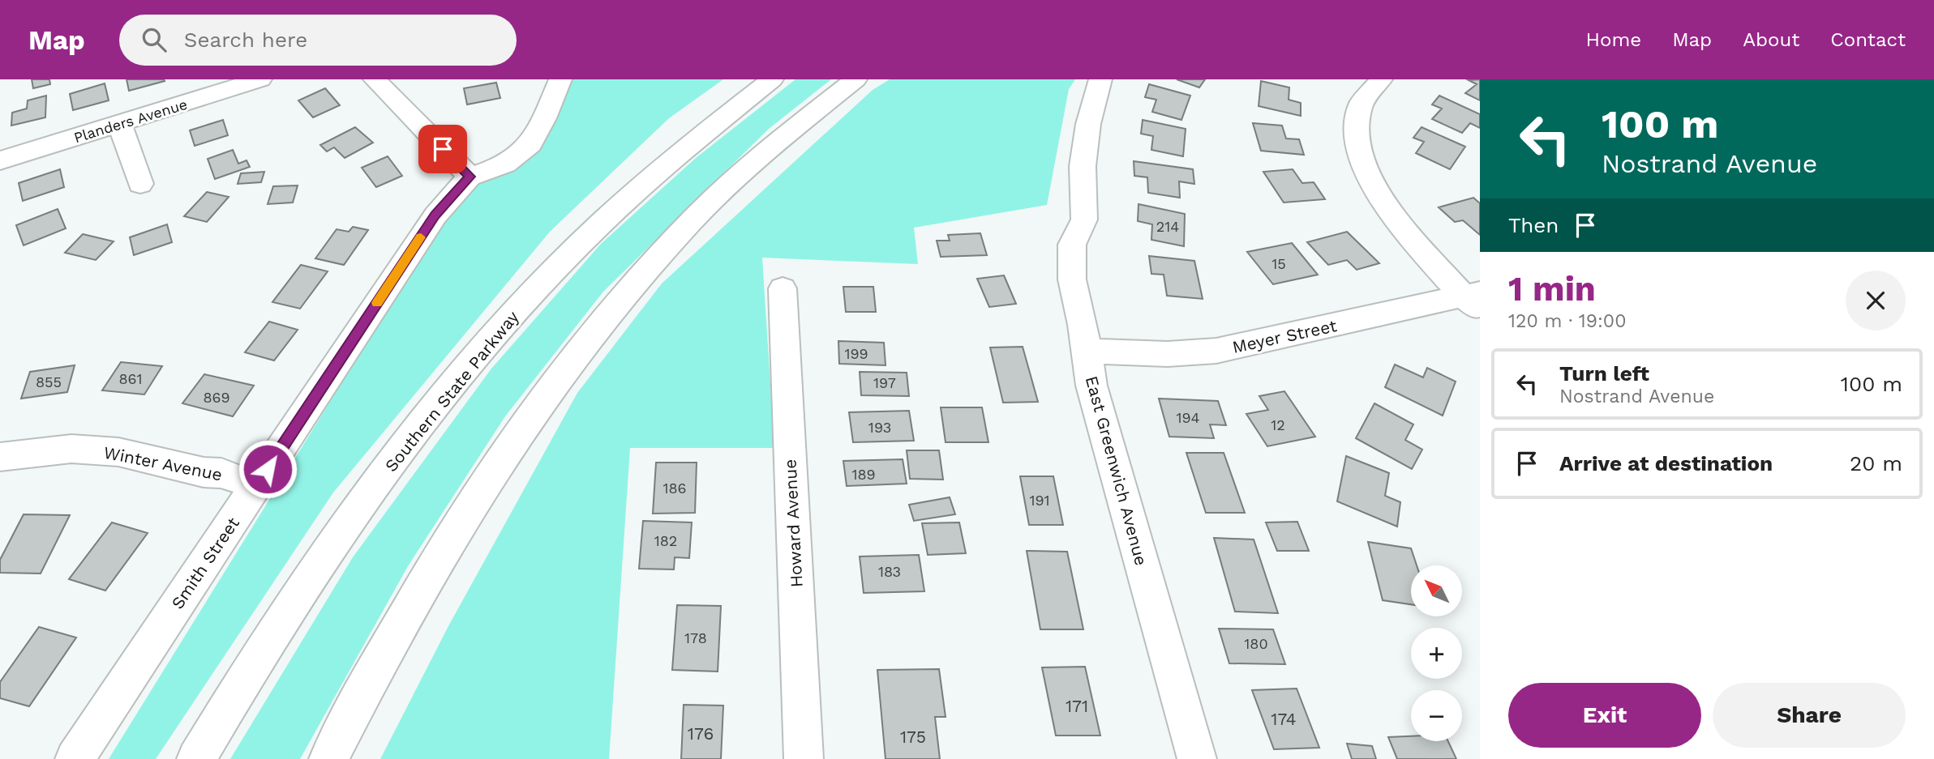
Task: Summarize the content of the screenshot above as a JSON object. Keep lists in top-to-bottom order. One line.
{"streets":{"main road":["Planders Avenue","Meyer Street","Southern State Parkway","Winter Avenue","East Greenwich Avenue","Howard Avenue","Smith Street"]},"crossings":[["Meyer Street","East Greenwich Avenue"],["Winter Avenue","Smith Street"]],"house_numbers":["214","15","199","861","855","197","869","194","12","193","189","186","191","182","183","178","180","171","174","176","175"],"north":"top left","page":{"header":"Map","search":"Search here","nav":["Home","Map","About","Contact"],"turn":["100 m","Nostrand Avenue"],"then":"Then","heading":["1 min","120 m · 19:00"],"list":[{"name":"Turn left","note":"Nostrand Avenue","value":"100 m"},{"name":"Arrive at destination","value":"20 m"}],"map_buttons":["+","−"],"buttons":["Exit","Share"]}}
